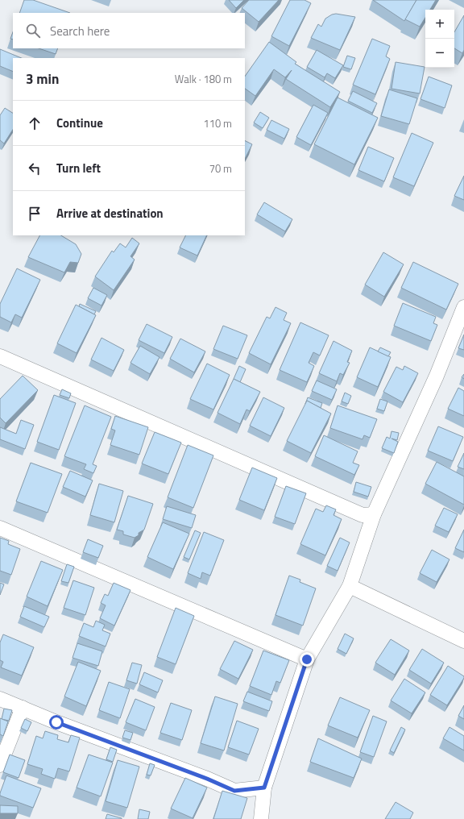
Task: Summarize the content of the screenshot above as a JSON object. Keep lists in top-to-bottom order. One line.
{"page":{"map_buttons":["+","−"],"search":"Search here","heading":["3 min","Walk · 180 m"],"list":[["Continue","110 m"],["Turn left","70 m"],"Arrive at destination"]}}
